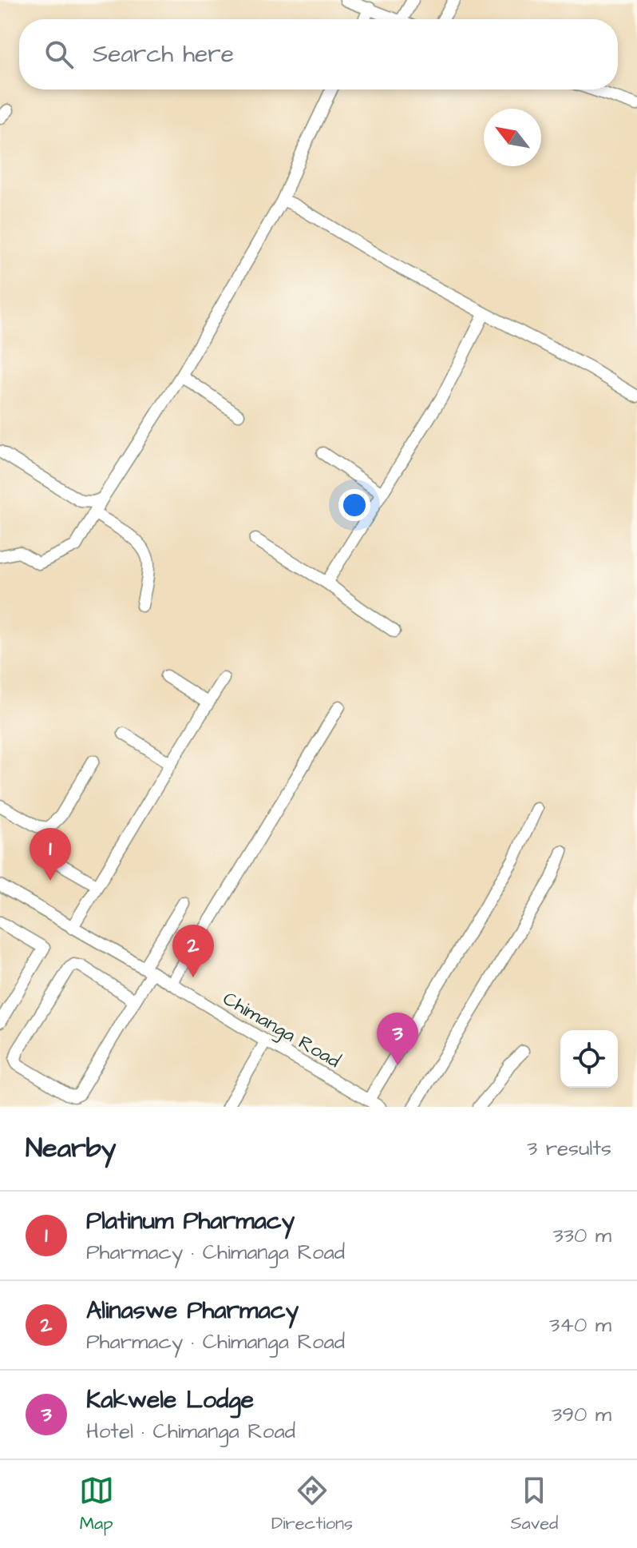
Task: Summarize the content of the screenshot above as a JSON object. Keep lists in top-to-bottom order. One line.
{"streets":{"street":["Chimanga Road"]},"north":"top left","page":{"search":"Search here","pins":["1","2","3"],"heading":["Nearby","3 results"],"list":[{"mark":"1","name":"Platinum Pharmacy","note":"Pharmacy · Chimanga Road","value":"330 m"},{"mark":"2","name":"Alinaswe Pharmacy","note":"Pharmacy · Chimanga Road","value":"340 m"},{"mark":"3","name":"Kakwele Lodge","note":"Hotel · Chimanga Road","value":"390 m"}],"nav":["Map","Directions","Saved"]}}
